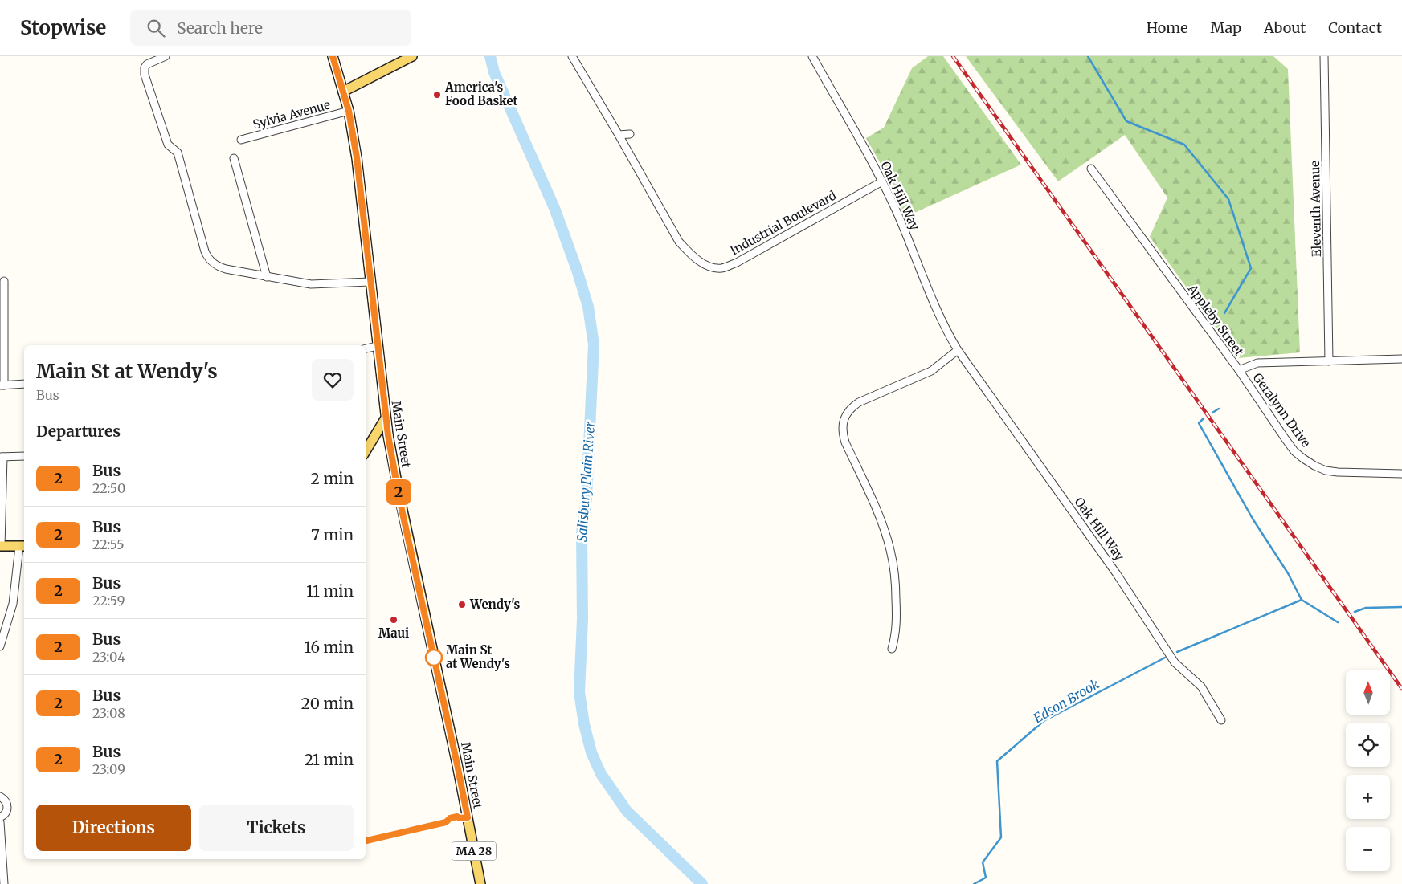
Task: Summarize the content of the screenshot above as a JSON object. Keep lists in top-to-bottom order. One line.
{"streets":{"main road":["Main Street","MA 28"],"street":["Sylvia Avenue","Oak Hill Way","Eleventh Avenue","Industrial Boulevard","Appleby Street","Geralynn Drive"]},"crossings":[["Sylvia Avenue","Main Street"],["Oak Hill Way","Industrial Boulevard"],["Eleventh Avenue","Appleby Street"],["Appleby Street","Geralynn Drive"]],"water":["Salisbury Plain River","Edson Brook"],"places":["America's Food Basket","Wendy's","Maui","Main St at Wendy's"],"lines":["bus line 2"],"north":"top","page":{"header":"Stopwise","search":"Search here","nav":["Home","Map","About","Contact"],"on_map":"2","heading":[["Main St at Wendy's","Bus"],"Departures"],"list":[{"mark":"2","name":"Bus","note":"22:50","value":"2 min"},{"mark":"2","name":"Bus","note":"22:55","value":"7 min"},{"mark":"2","name":"Bus","note":"22:59","value":"11 min"},{"mark":"2","name":"Bus","note":"23:04","value":"16 min"},{"mark":"2","name":"Bus","note":"23:08","value":"20 min"},{"mark":"2","name":"Bus","note":"23:09","value":"21 min"}],"map_buttons":["+","−"],"buttons":["Directions","Tickets"]}}
